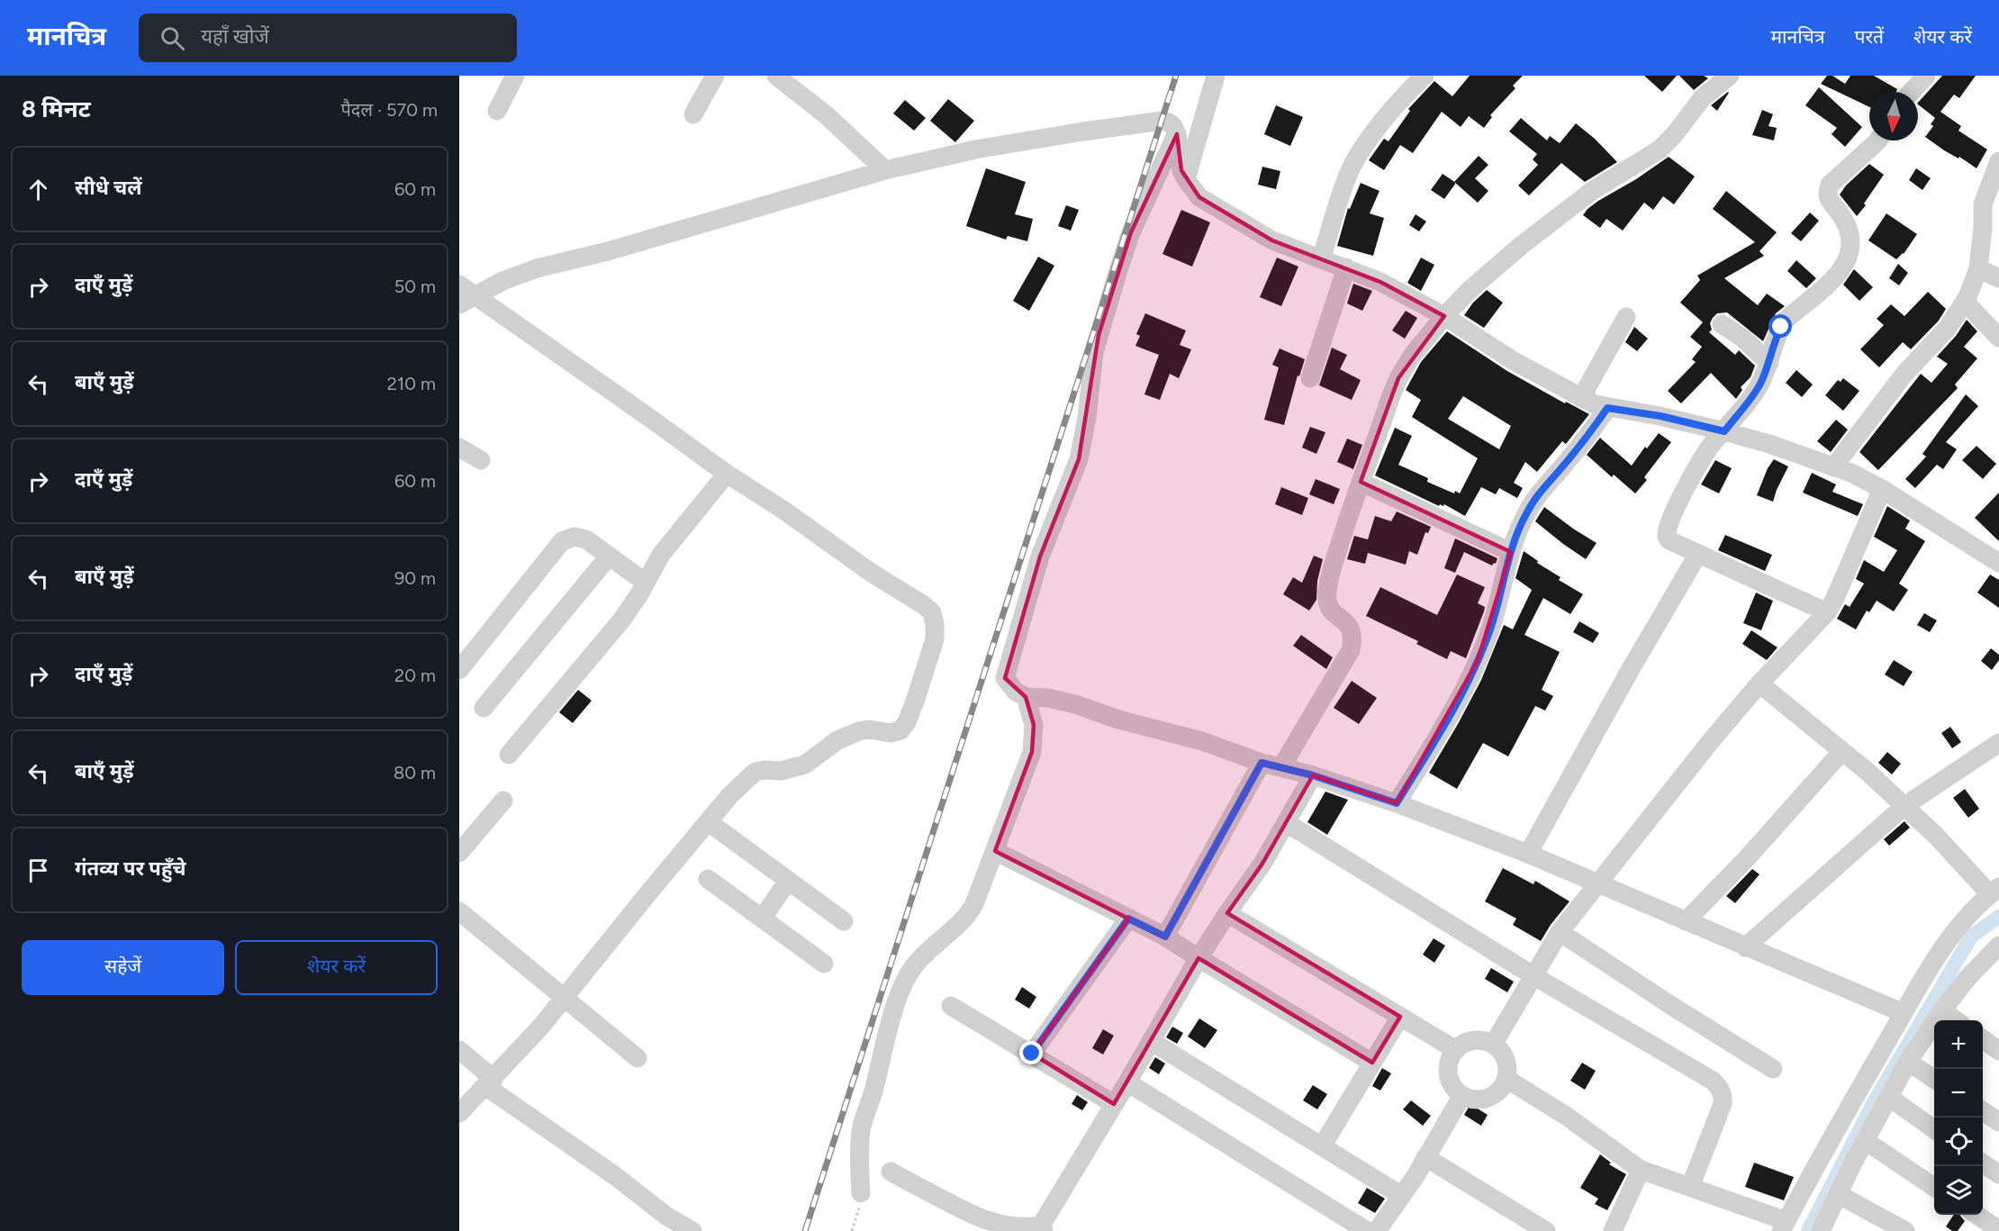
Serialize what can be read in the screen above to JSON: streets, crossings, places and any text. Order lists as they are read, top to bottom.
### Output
{
  "north": "bottom",
  "page": {
    "header": "मानचित्र",
    "search": "यहाँ खोजें",
    "nav": ["मानचित्र", "परतें", "शेयर करें"],
    "heading": ["8 मिनट", "पैदल · 570 m"],
    "list": [
      ["सीधे चलें", "60 m"],
      ["दाएँ मुड़ें", "50 m"],
      ["बाएँ मुड़ें", "210 m"],
      ["दाएँ मुड़ें", "60 m"],
      ["बाएँ मुड़ें", "90 m"],
      ["दाएँ मुड़ें", "20 m"],
      ["बाएँ मुड़ें", "80 m"],
      "गंतव्य पर पहुँचे"
    ],
    "buttons": ["सहेजें", "शेयर करें"],
    "map_buttons": ["+", "−"]
  }
}
